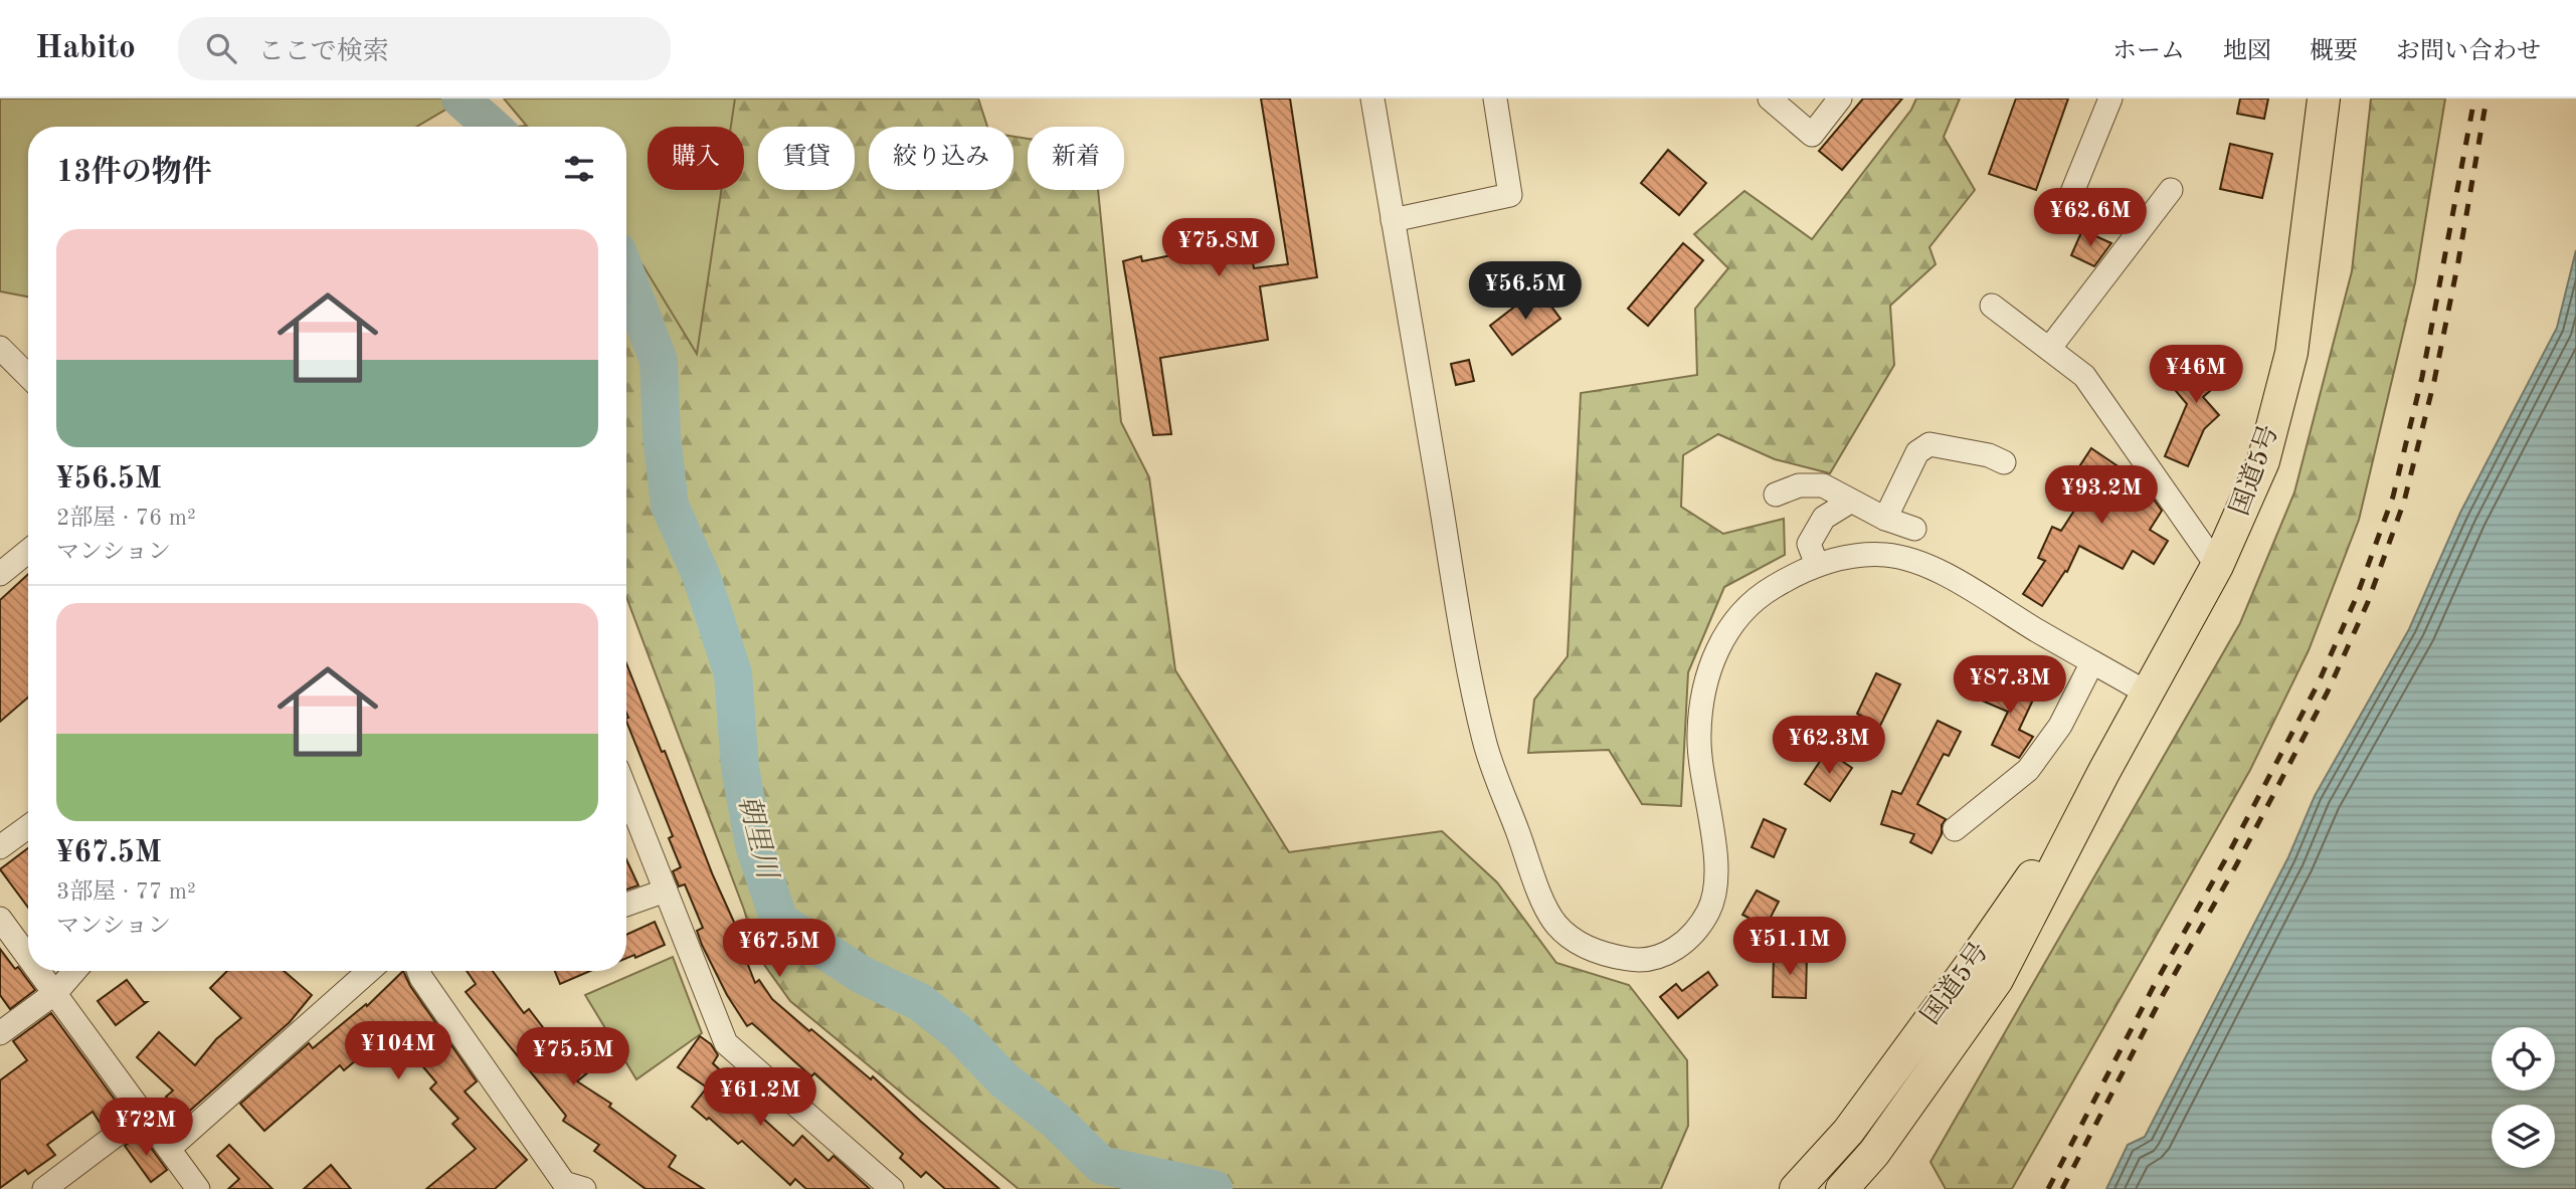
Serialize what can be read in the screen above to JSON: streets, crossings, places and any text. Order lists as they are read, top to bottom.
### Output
{
  "streets": {
    "highway": ["国道5号"]
  },
  "water": ["朝里川"],
  "page": {
    "header": "Habito",
    "search": "ここで検索",
    "nav": [
      "ホーム",
      "地図",
      "概要",
      "お問い合わせ"
    ],
    "chip": [
      "購入",
      "賃貸",
      "絞り込み",
      "新着"
    ],
    "heading": "13件の物件",
    "price": [
      "¥62.6M",
      "¥75.8M",
      "¥56.5M",
      "¥46M",
      "¥93.2M",
      "¥87.3M",
      "¥62.3M",
      "¥51.1M",
      "¥67.5M",
      "¥104M",
      "¥75.5M",
      "¥61.2M",
      "¥72M"
    ],
    "list": [
      {
        "name": "¥56.5M",
        "note": "2部屋 · 76 m² · マンション"
      },
      {
        "name": "¥67.5M",
        "note": "3部屋 · 77 m² · マンション"
      }
    ]
  }
}
